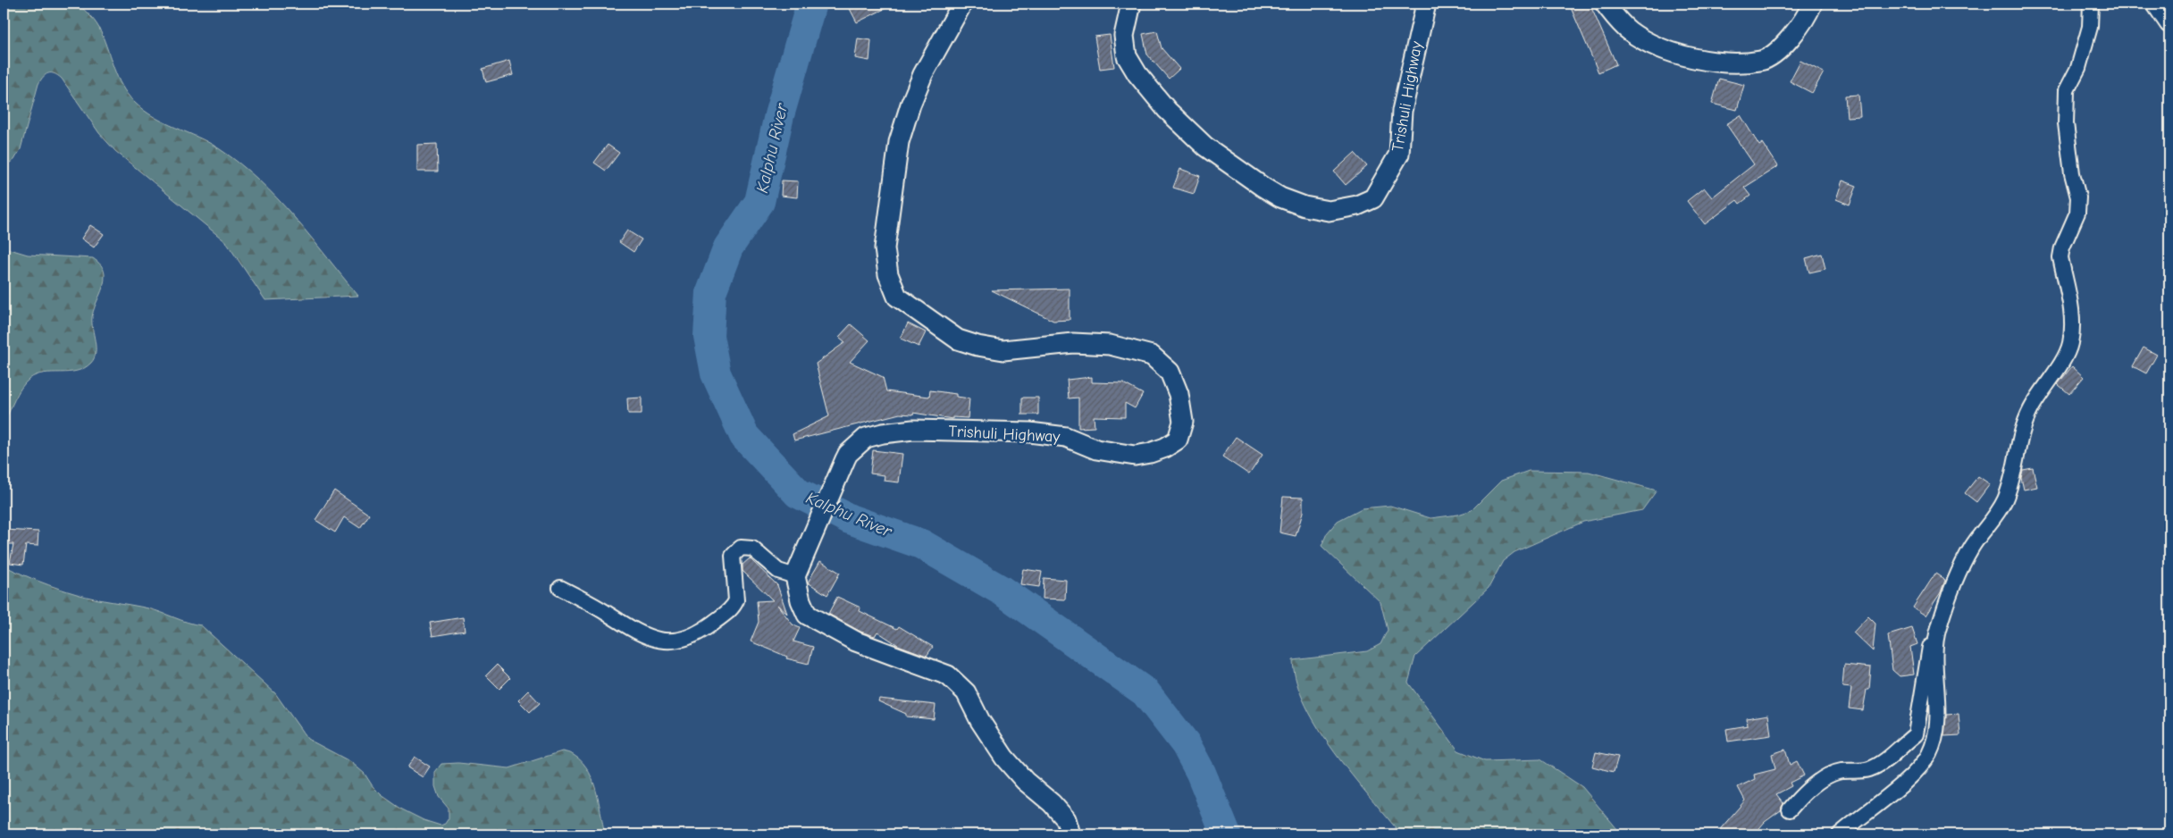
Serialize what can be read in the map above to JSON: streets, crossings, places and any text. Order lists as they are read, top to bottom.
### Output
{
  "streets": {
    "street": ["Trishuli Highway"]
  },
  "water": ["Kalphu River"]
}
